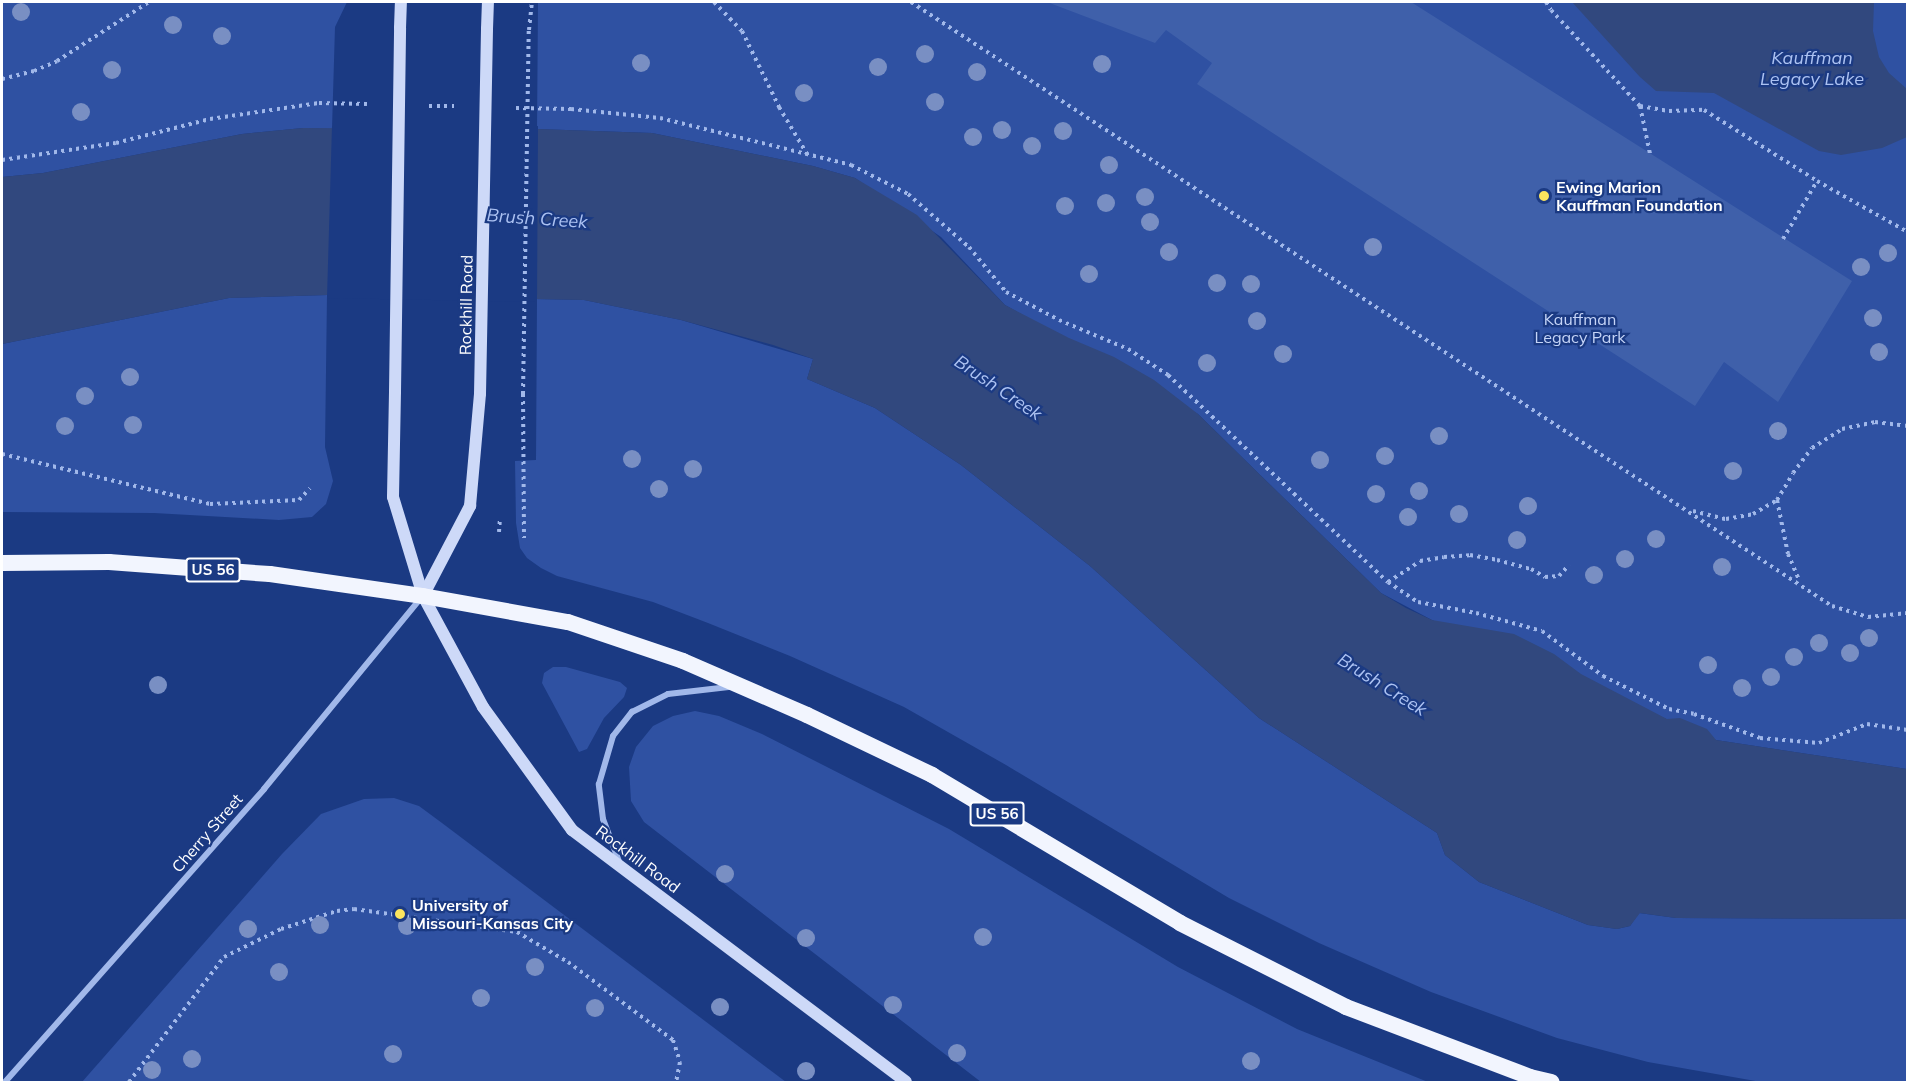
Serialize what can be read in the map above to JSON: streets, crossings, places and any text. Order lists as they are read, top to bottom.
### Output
{
  "streets": {
    "highway": ["US 56"],
    "main road": ["Rockhill Road"],
    "street": ["Cherry Street"]
  },
  "crossings": [
    ["Rockhill Road", "US 56"],
    ["Rockhill Road", "Cherry Street"],
    ["US 56", "Cherry Street"]
  ],
  "water": ["Kauffman Legacy Lake", "Brush Creek"],
  "parks": ["Kauffman Legacy Park"],
  "places": ["Ewing Marion Kauffman Foundation", "University of Missouri-Kansas City"]
}
